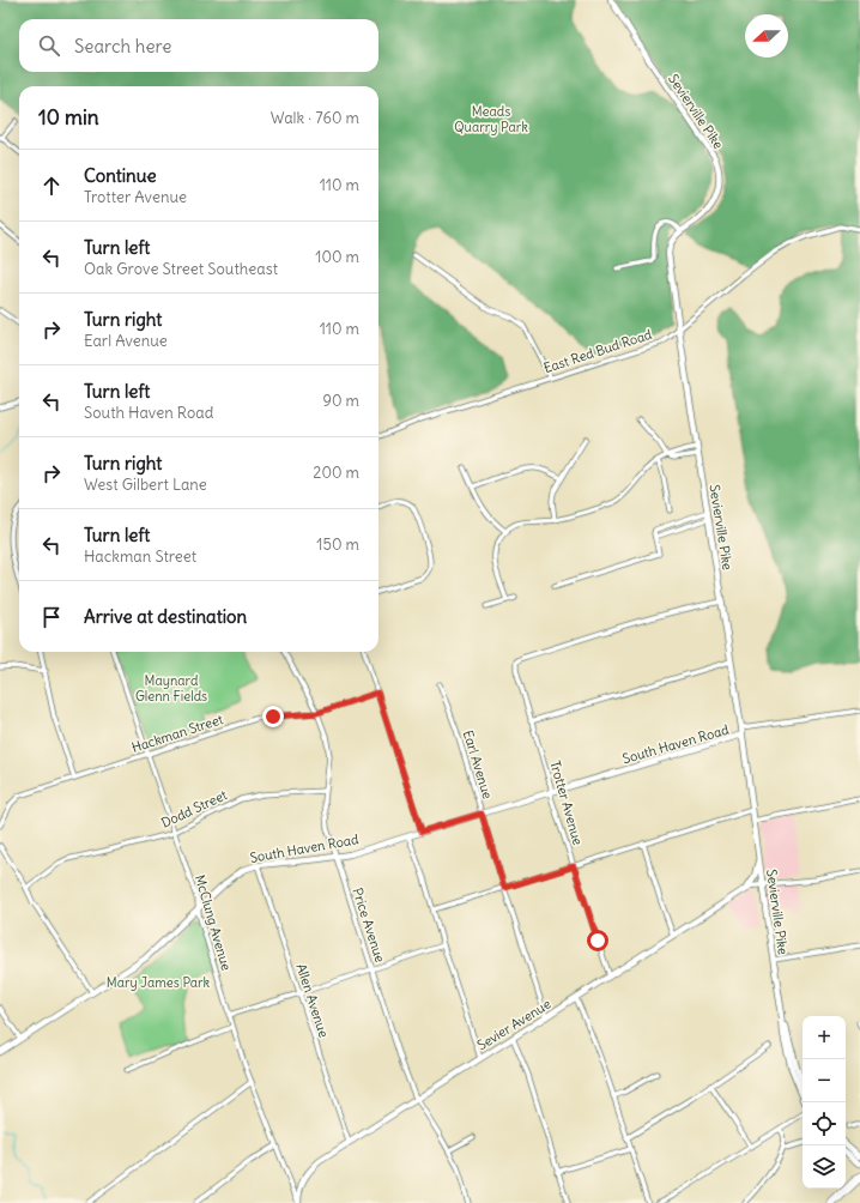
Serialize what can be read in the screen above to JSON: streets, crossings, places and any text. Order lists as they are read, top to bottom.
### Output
{
  "streets": {
    "street": [
      "Sevierville Pike",
      "East Red Bud Road",
      "Hackman Street",
      "South Haven Road",
      "Earl Avenue",
      "Trotter Avenue",
      "Dodd Street",
      "McClung Avenue",
      "Price Avenue",
      "Allen Avenue",
      "Sevier Avenue"
    ]
  },
  "crossings": [
    ["Sevierville Pike", "East Red Bud Road"],
    ["Sevierville Pike", "South Haven Road"],
    ["Sevierville Pike", "Trotter Avenue"],
    ["Sevierville Pike", "Sevier Avenue"],
    ["Hackman Street", "McClung Avenue"],
    ["Hackman Street", "Price Avenue"],
    ["South Haven Road", "Earl Avenue"],
    ["South Haven Road", "Trotter Avenue"],
    ["South Haven Road", "McClung Avenue"],
    ["South Haven Road", "Price Avenue"],
    ["South Haven Road", "Allen Avenue"],
    ["Earl Avenue", "Sevier Avenue"],
    ["Trotter Avenue", "Sevier Avenue"],
    ["Dodd Street", "McClung Avenue"],
    ["Dodd Street", "Price Avenue"],
    ["McClung Avenue", "Sevier Avenue"],
    ["Price Avenue", "Sevier Avenue"],
    ["Allen Avenue", "Sevier Avenue"]
  ],
  "parks": ["Meads Quarry Park", "Maynard Glenn Fields", "Mary James Park"],
  "north": "left",
  "page": {
    "search": "Search here",
    "heading": ["10 min", "Walk · 760 m"],
    "list": [
      ["Continue", "Trotter Avenue", "110 m"],
      ["Turn left", "Oak Grove Street Southeast", "100 m"],
      ["Turn right", "Earl Avenue", "110 m"],
      ["Turn left", "South Haven Road", "90 m"],
      ["Turn right", "West Gilbert Lane", "200 m"],
      ["Turn left", "Hackman Street", "150 m"],
      "Arrive at destination"
    ],
    "map_buttons": ["+", "−"]
  }
}
